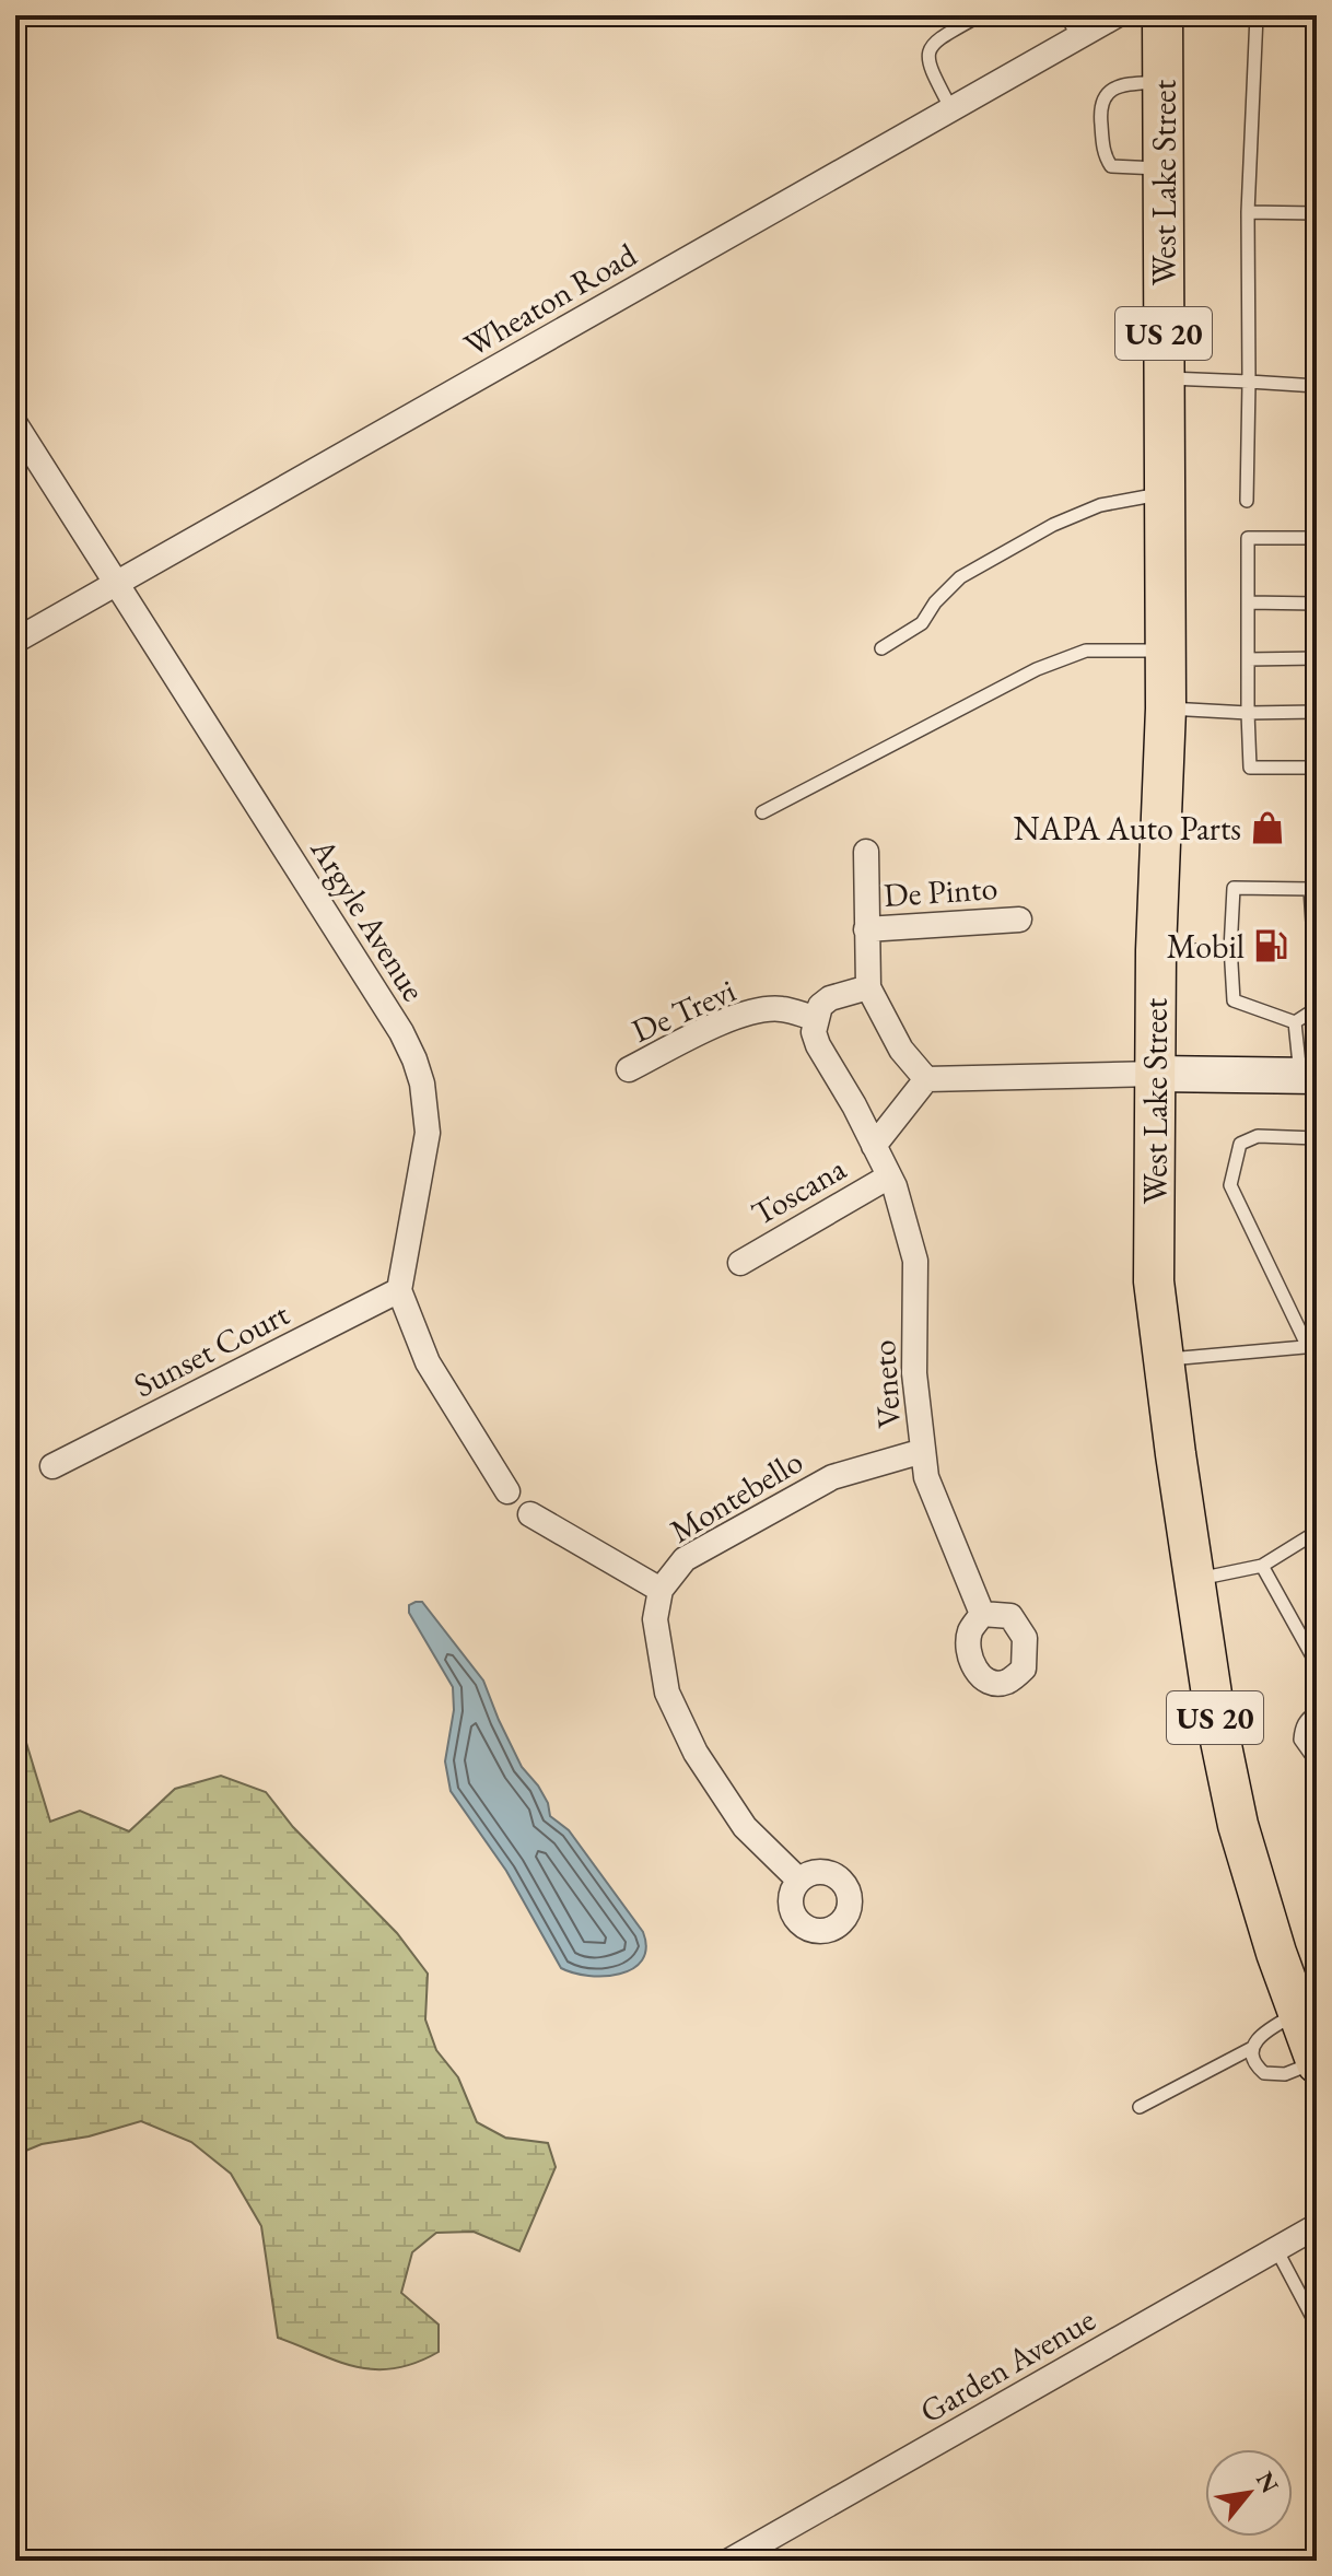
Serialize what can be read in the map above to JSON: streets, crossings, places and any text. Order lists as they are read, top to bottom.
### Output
{
  "streets": {
    "main road": ["West Lake Street", "US 20"],
    "street": [
      "Wheaton Road",
      "De Pinto",
      "Argyle Avenue",
      "De Trevi",
      "Toscana",
      "Sunset Court",
      "Veneto",
      "Montebello",
      "Garden Avenue"
    ]
  },
  "crossings": [
    ["Wheaton Road", "Argyle Avenue"],
    ["Argyle Avenue", "Sunset Court"],
    ["De Trevi", "Veneto"],
    ["Toscana", "Veneto"],
    ["Veneto", "Montebello"]
  ],
  "places": {
    "shop": ["NAPA Auto Parts"],
    "fuel station": ["Mobil"]
  },
  "north": "top right"
}
